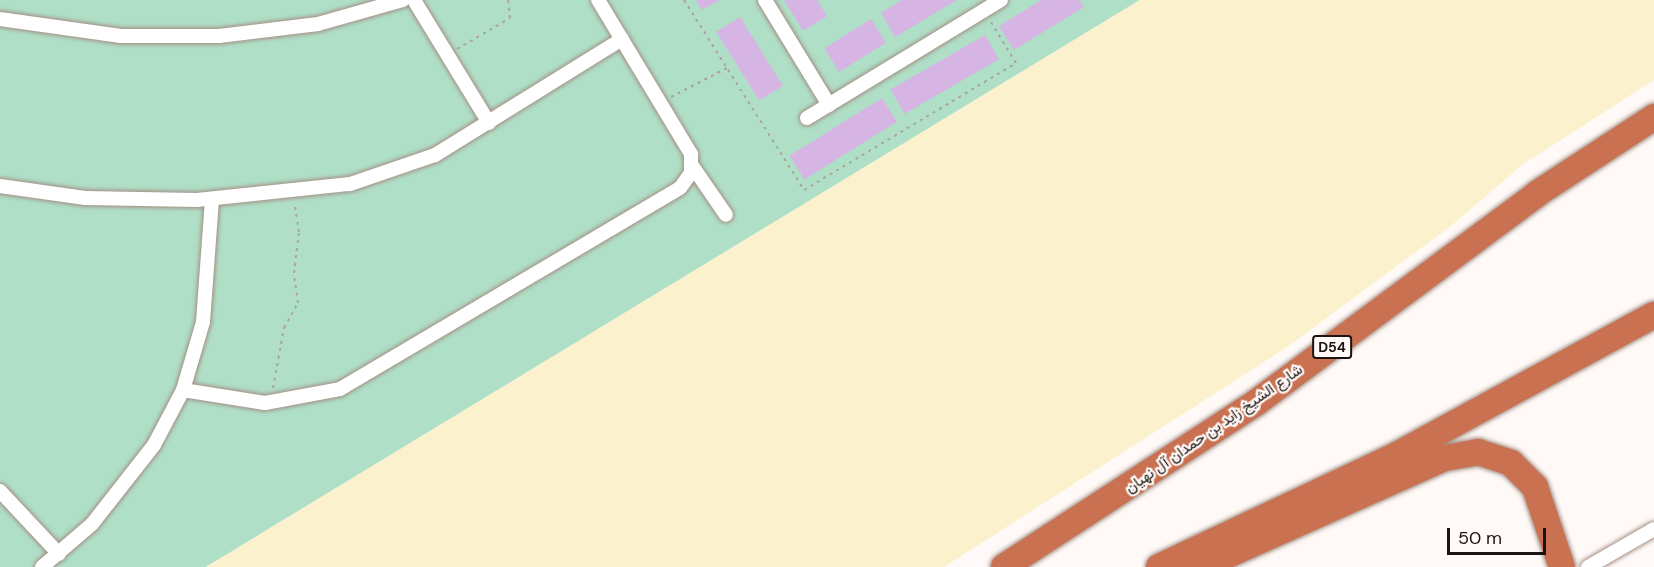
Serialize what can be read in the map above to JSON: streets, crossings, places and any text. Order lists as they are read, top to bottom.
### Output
{
  "streets": {
    "highway": ["D54", "شارع الشيخ زايد بن حمدان آل نهيان"]
  },
  "scale_bar": "50 m"
}
